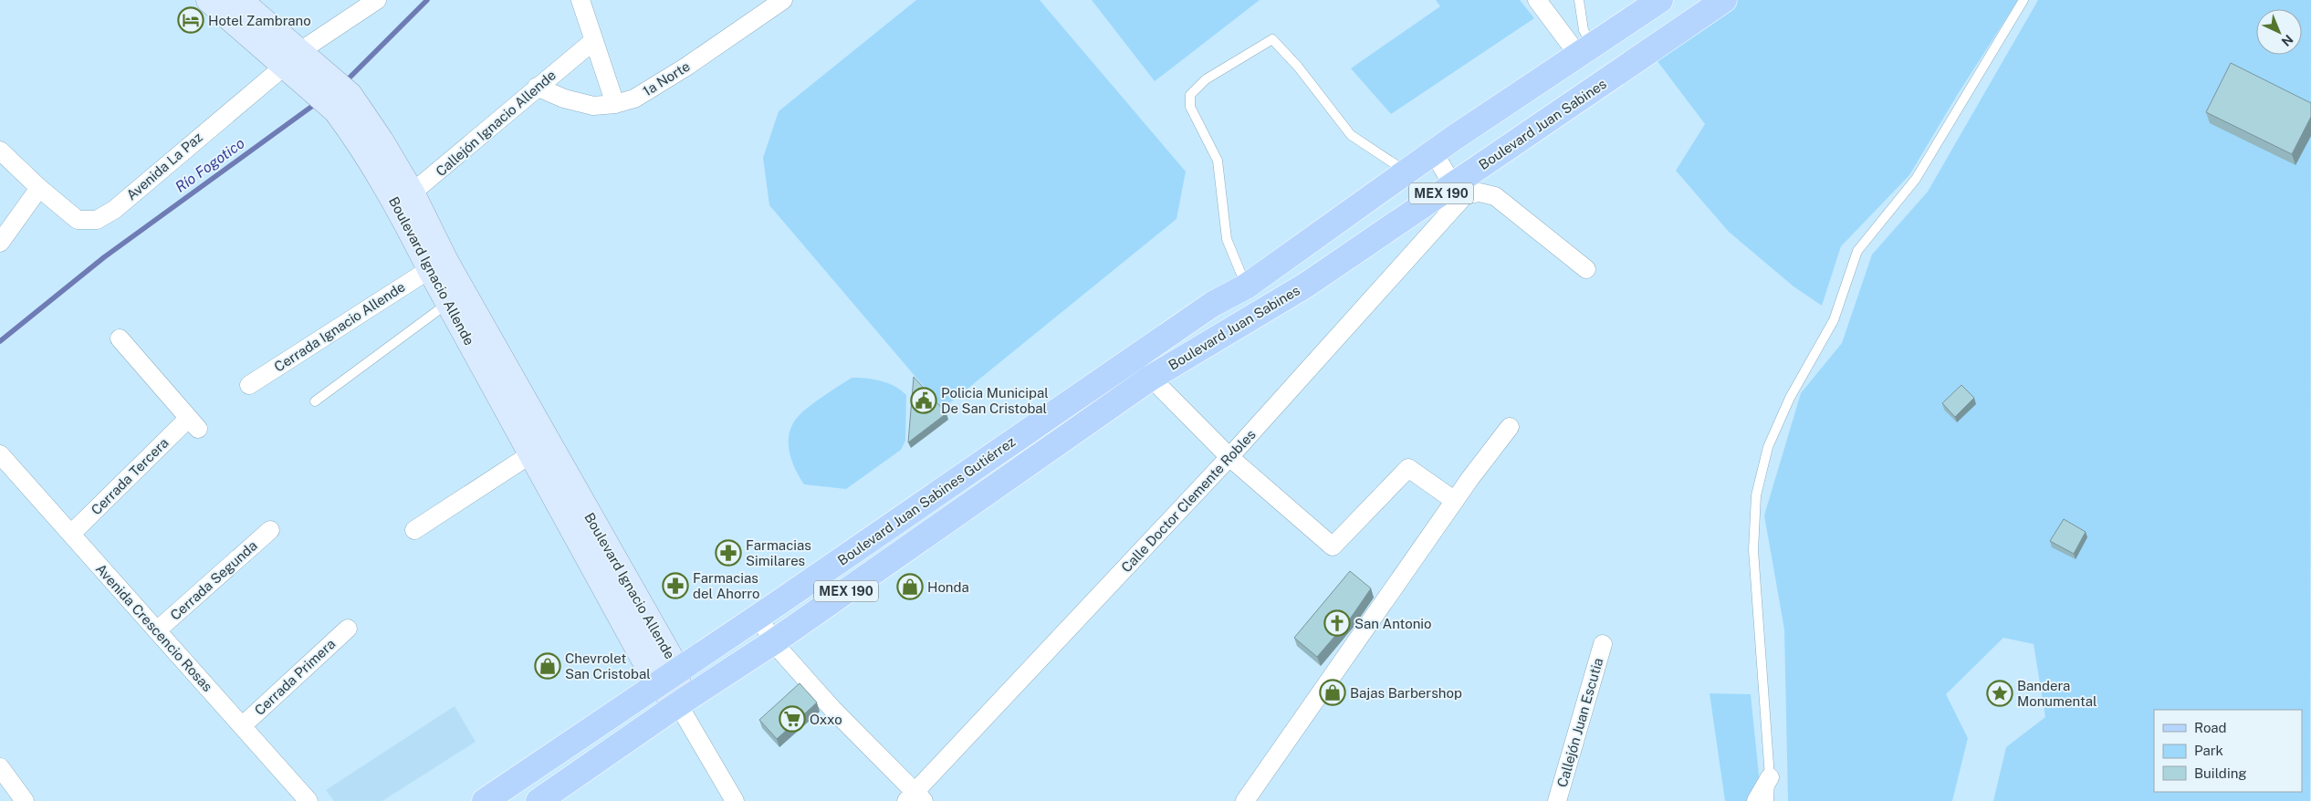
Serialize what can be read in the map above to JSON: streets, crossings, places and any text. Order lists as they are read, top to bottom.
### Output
{
  "streets": {
    "main road": [
      "Boulevard Juan Sabines",
      "MEX 190",
      "Boulevard Ignacio Allende",
      "Boulevard Juan Sabines Gutiérrez"
    ],
    "street": [
      "1a Norte",
      "Callejón Ignacio Allende",
      "Avenida La Paz",
      "Cerrada Ignacio Allende",
      "Cerrada Tercera",
      "Calle Doctor Clemente Robles",
      "Cerrada Segunda",
      "Avenida Crescencio Rosas",
      "Cerrada Primera",
      "Callejón Juan Escutia"
    ]
  },
  "crossings": [
    ["1a Norte", "Callejón Ignacio Allende"],
    ["Callejón Ignacio Allende", "Boulevard Ignacio Allende"],
    ["Boulevard Juan Sabines", "Boulevard Juan Sabines Gutiérrez"],
    ["Boulevard Juan Sabines", "Calle Doctor Clemente Robles"],
    ["Avenida La Paz", "Boulevard Ignacio Allende"],
    ["Boulevard Ignacio Allende", "Cerrada Ignacio Allende"],
    ["Boulevard Ignacio Allende", "Boulevard Juan Sabines Gutiérrez"],
    ["Cerrada Tercera", "Avenida Crescencio Rosas"],
    ["Cerrada Segunda", "Avenida Crescencio Rosas"],
    ["Avenida Crescencio Rosas", "Cerrada Primera"]
  ],
  "water": ["Río Fogotico"],
  "places": {
    "hotel": ["Hotel Zambrano"],
    "public building": ["Policia Municipal De San Cristobal"],
    "pharmacy": ["Farmacias Similares", "Farmacias del Ahorro"],
    "shop": ["Honda", "Chevrolet San Cristobal", "Bajas Barbershop"],
    "church": ["San Antonio"],
    "place": ["Bandera Monumental"],
    "supermarket": ["Oxxo"]
  },
  "legend": ["Road", "Park", "Building"],
  "north": "bottom right"
}
